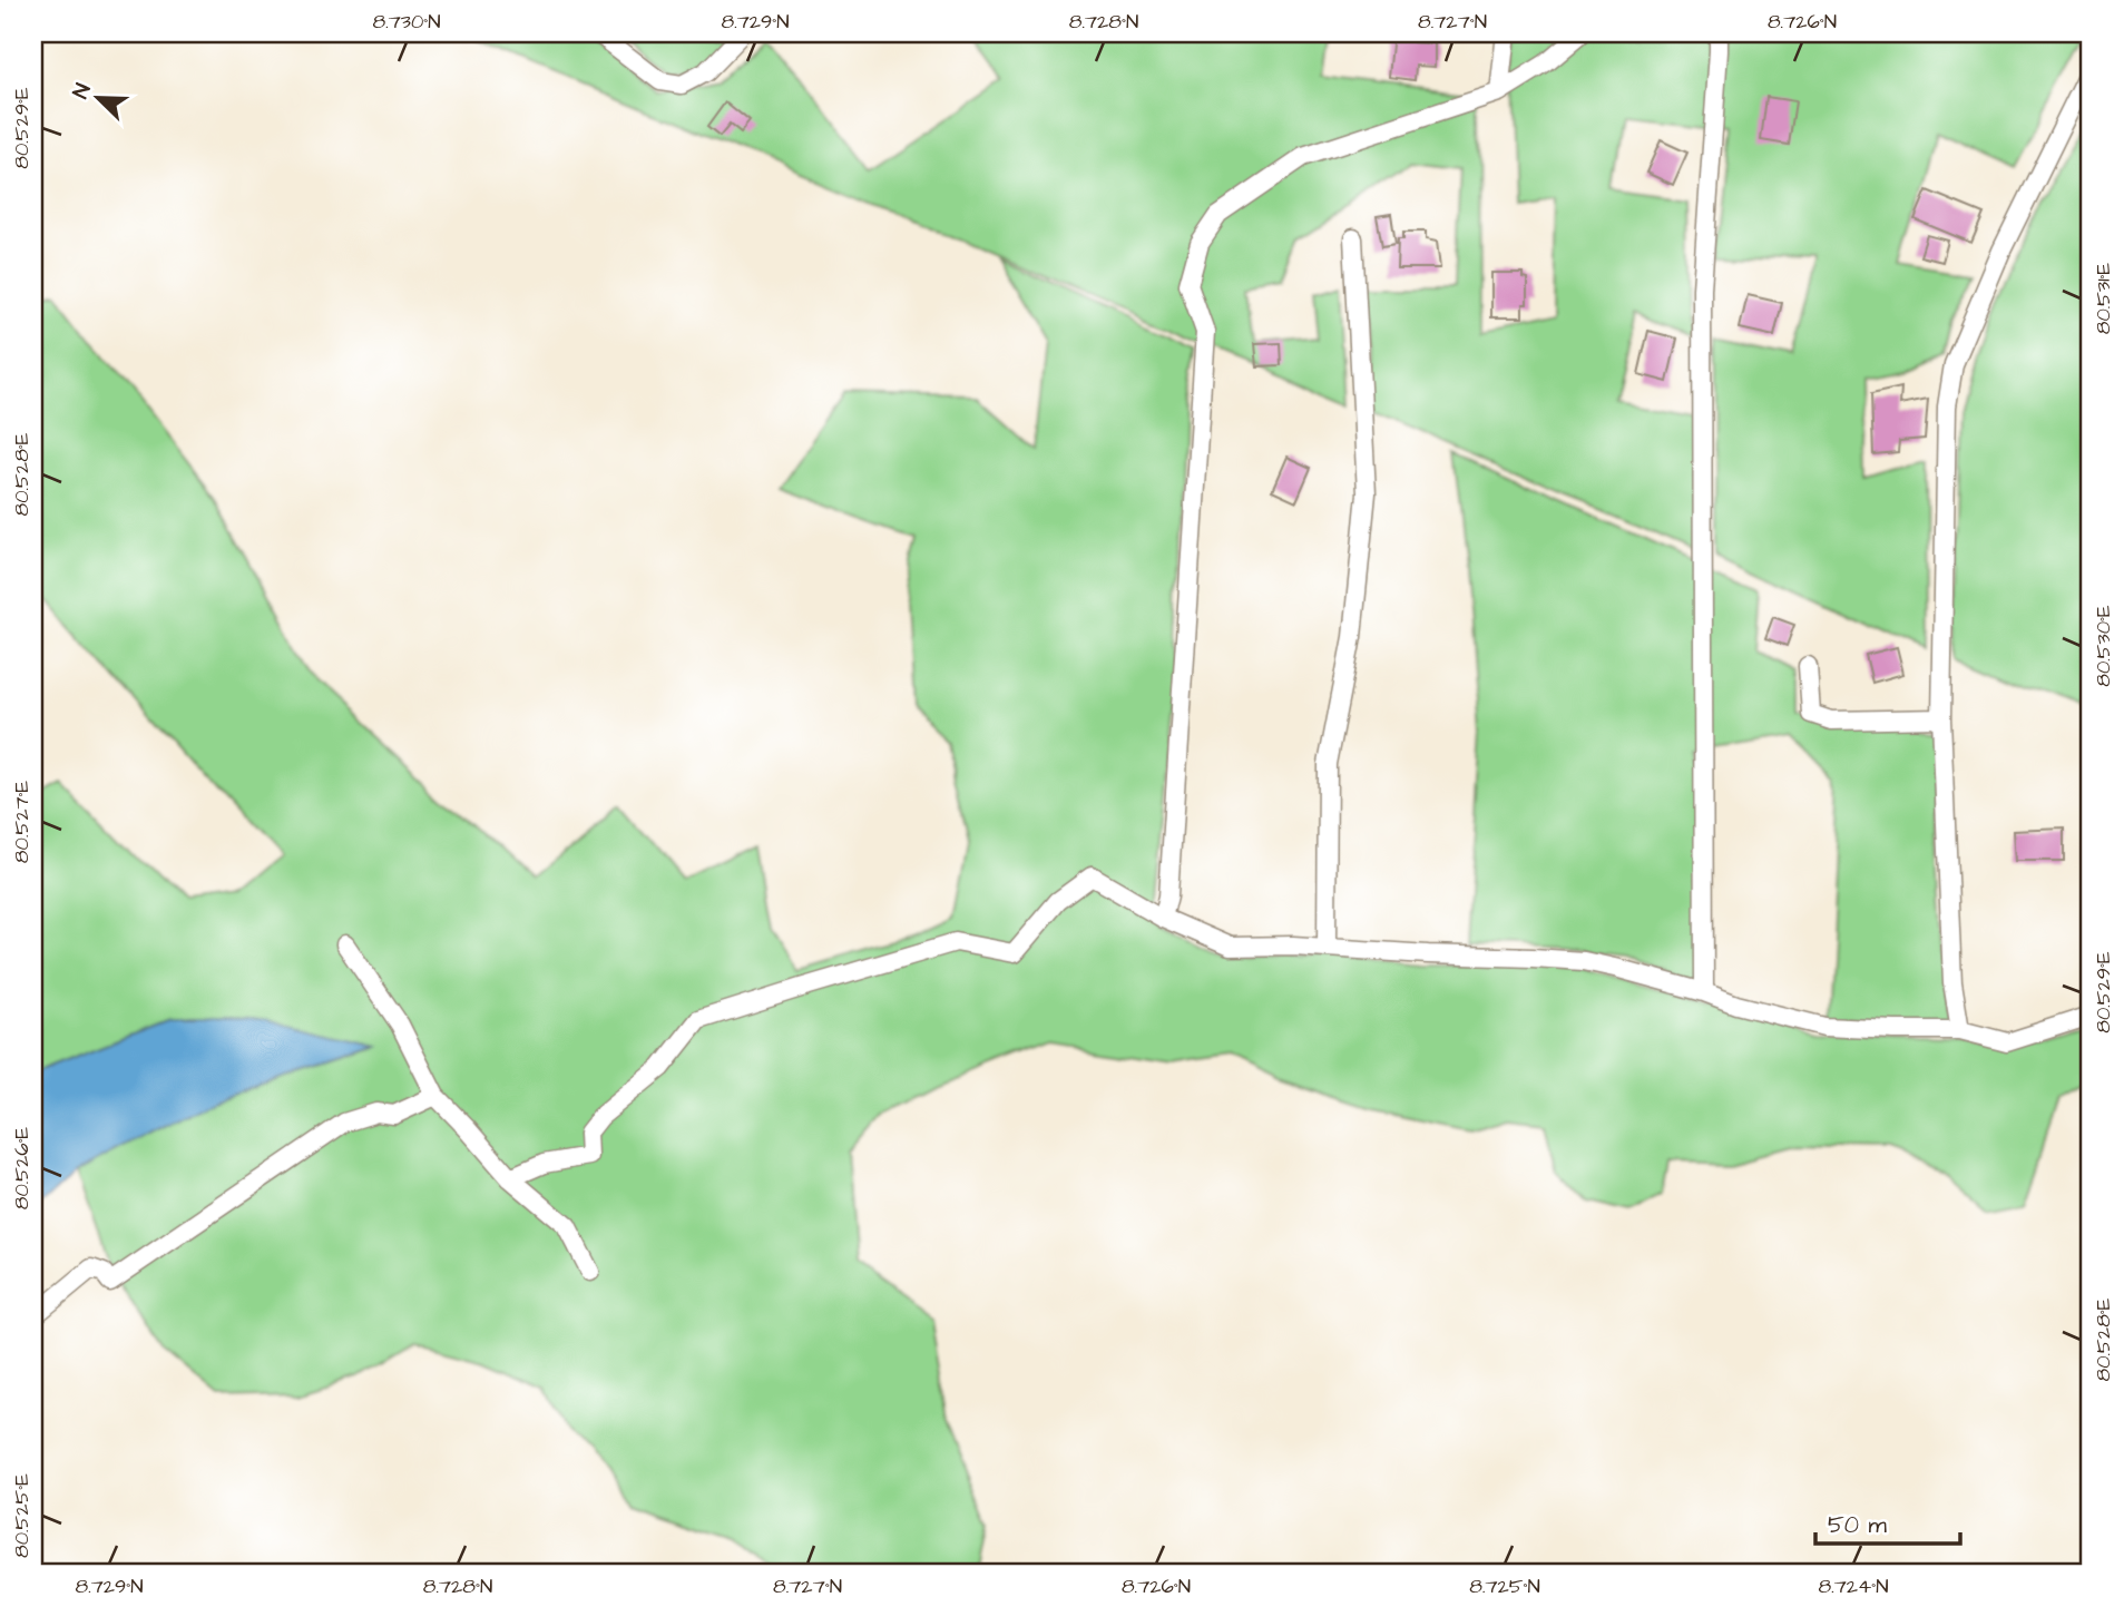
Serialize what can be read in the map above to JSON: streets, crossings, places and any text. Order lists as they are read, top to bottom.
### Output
{
  "scale_bar": "50 m",
  "north": "top left",
  "coordinates": [
    "8.730°N",
    "8.729°N",
    "8.728°N",
    "8.727°N",
    "8.726°N",
    "80.529°E",
    "80.531°E",
    "80.528°E",
    "80.530°E",
    "80.527°E",
    "80.526°E",
    "80.525°E",
    "8.725°N",
    "8.724°N"
  ]
}
